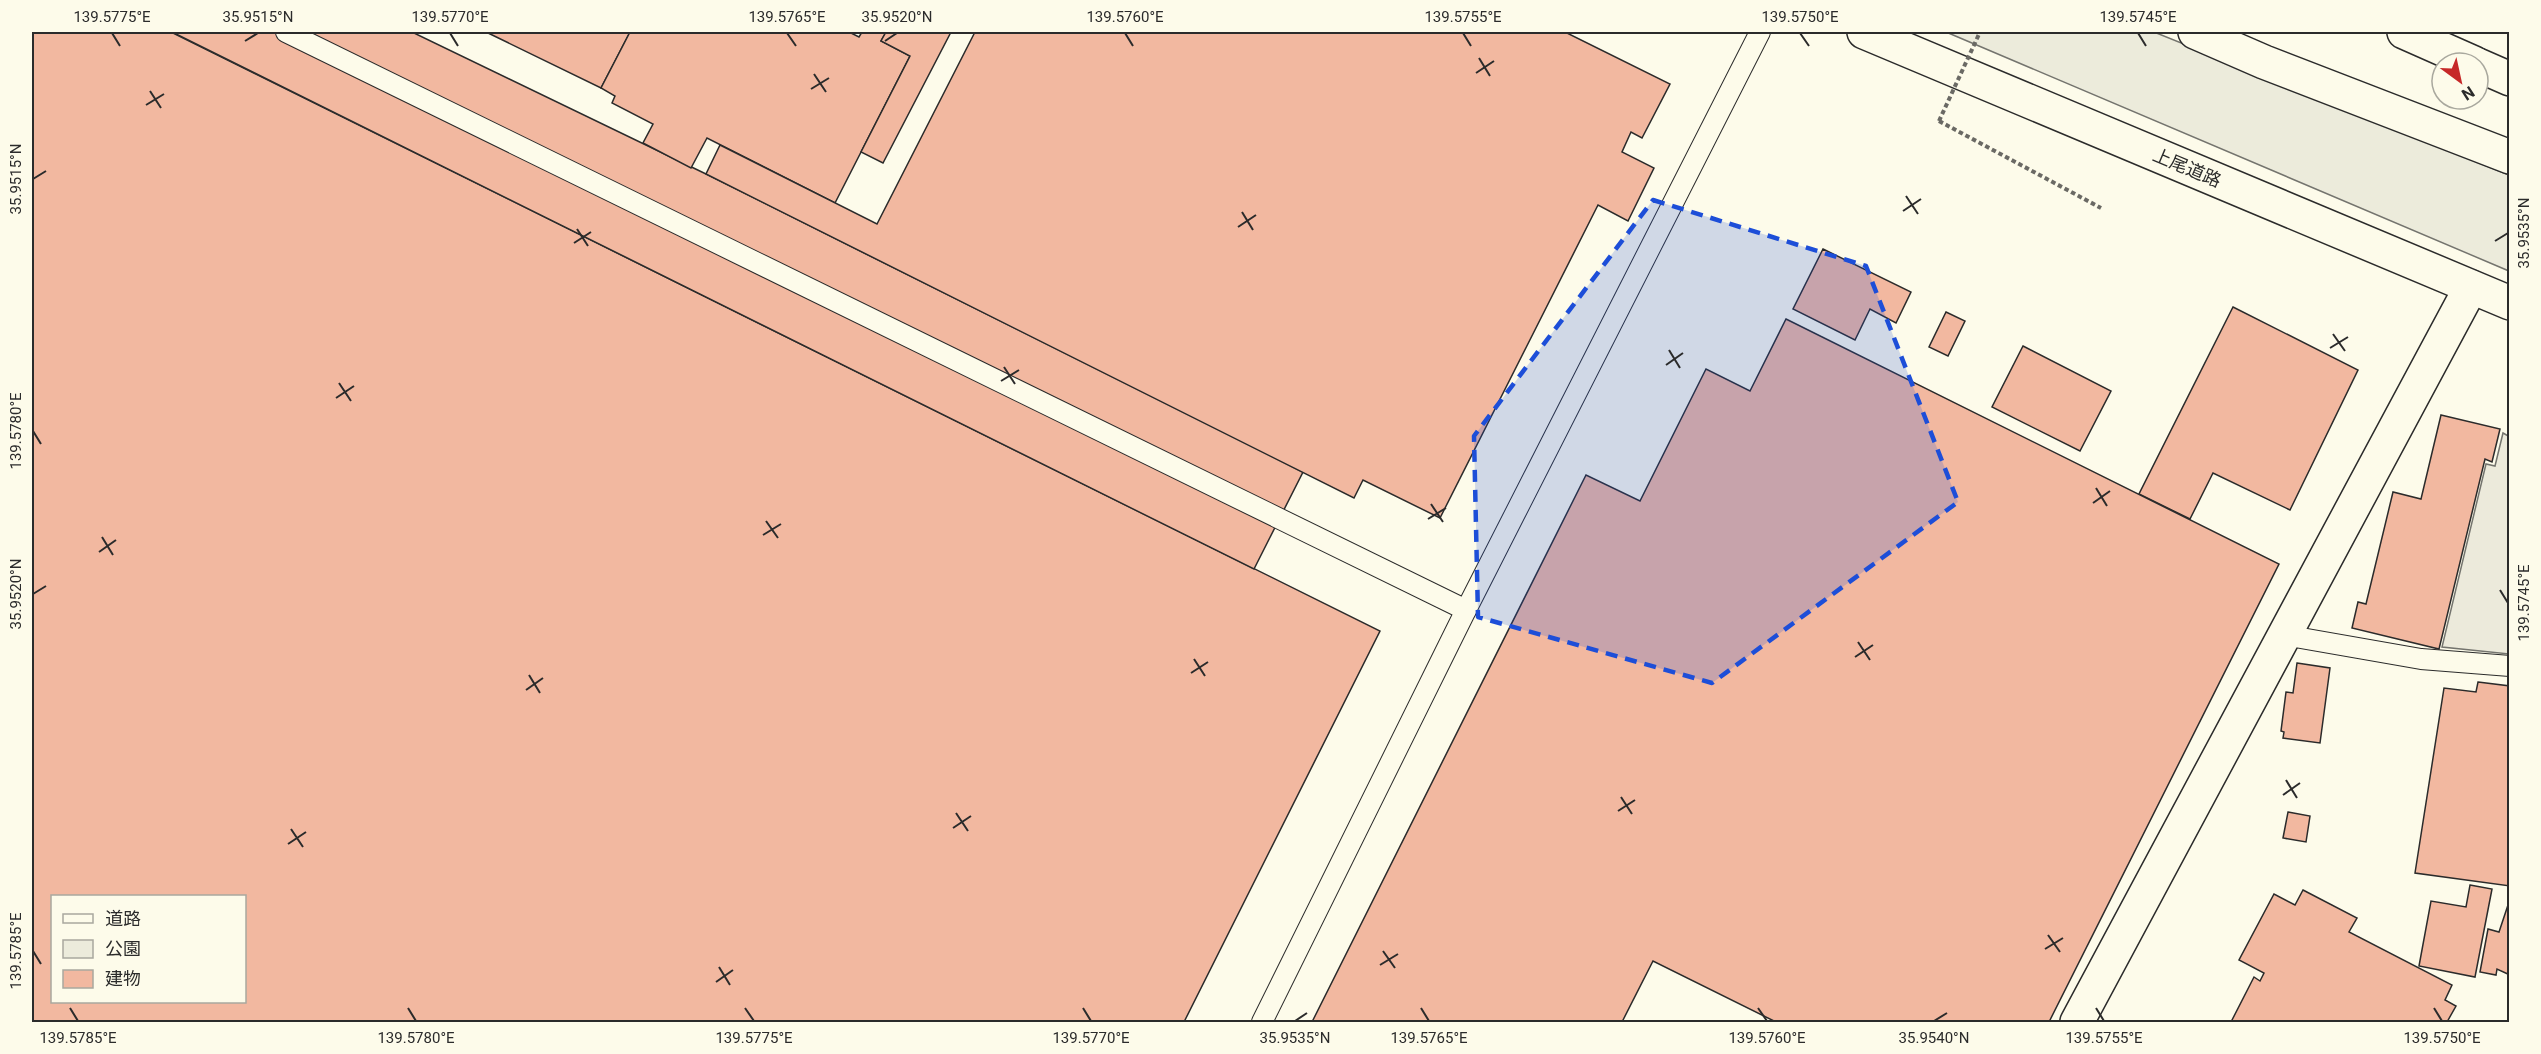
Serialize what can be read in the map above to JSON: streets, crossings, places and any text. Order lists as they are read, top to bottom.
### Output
{
  "streets": {
    "main road": ["上尾道路"]
  },
  "legend": ["道路", "公園", "建物"],
  "north": "bottom right",
  "coordinates": [
    "139.5775°E",
    "35.9515°N",
    "139.5770°E",
    "139.5765°E",
    "35.9520°N",
    "139.5760°E",
    "139.5755°E",
    "139.5750°E",
    "139.5745°E",
    "35.9535°N",
    "139.5780°E",
    "139.5785°E",
    "35.9540°N"
  ]
}
